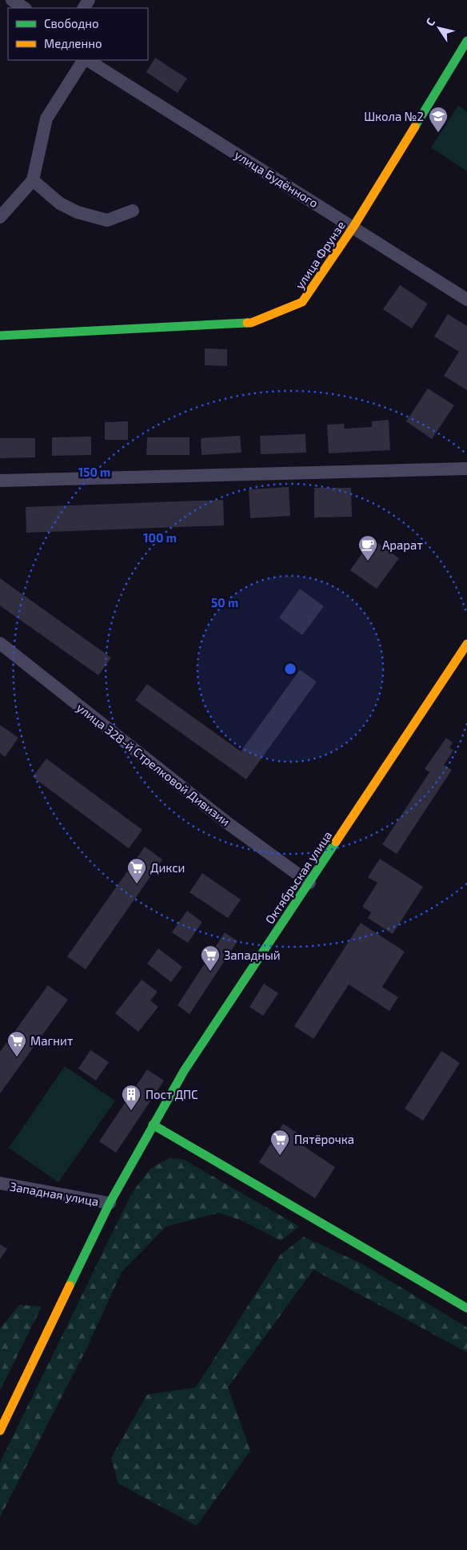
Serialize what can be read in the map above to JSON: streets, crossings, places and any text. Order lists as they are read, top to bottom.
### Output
{
  "streets": {
    "main road": ["улица Фрунзе", "Октябрьская улица"],
    "street": ["улица Будённого", "улица 328-й Стрелковой Дивизии", "Западная улица"]
  },
  "crossings": [
    ["улица Будённого", "улица Фрунзе"],
    ["улица 328-й Стрелковой Дивизии", "Октябрьская улица"],
    ["Октябрьская улица", "Западная улица"]
  ],
  "places": {
    "school or university": ["Школа №2"],
    "cafe": ["Арарат"],
    "supermarket": [
      "Дикси",
      "Западный",
      "Магнит",
      "Пятёрочка"
    ],
    "building": ["Пост ДПС"]
  },
  "legend": ["Свободно", "Медленно"],
  "north": "top left",
  "rings": ["150 m", "100 m", "50 m"]
}
